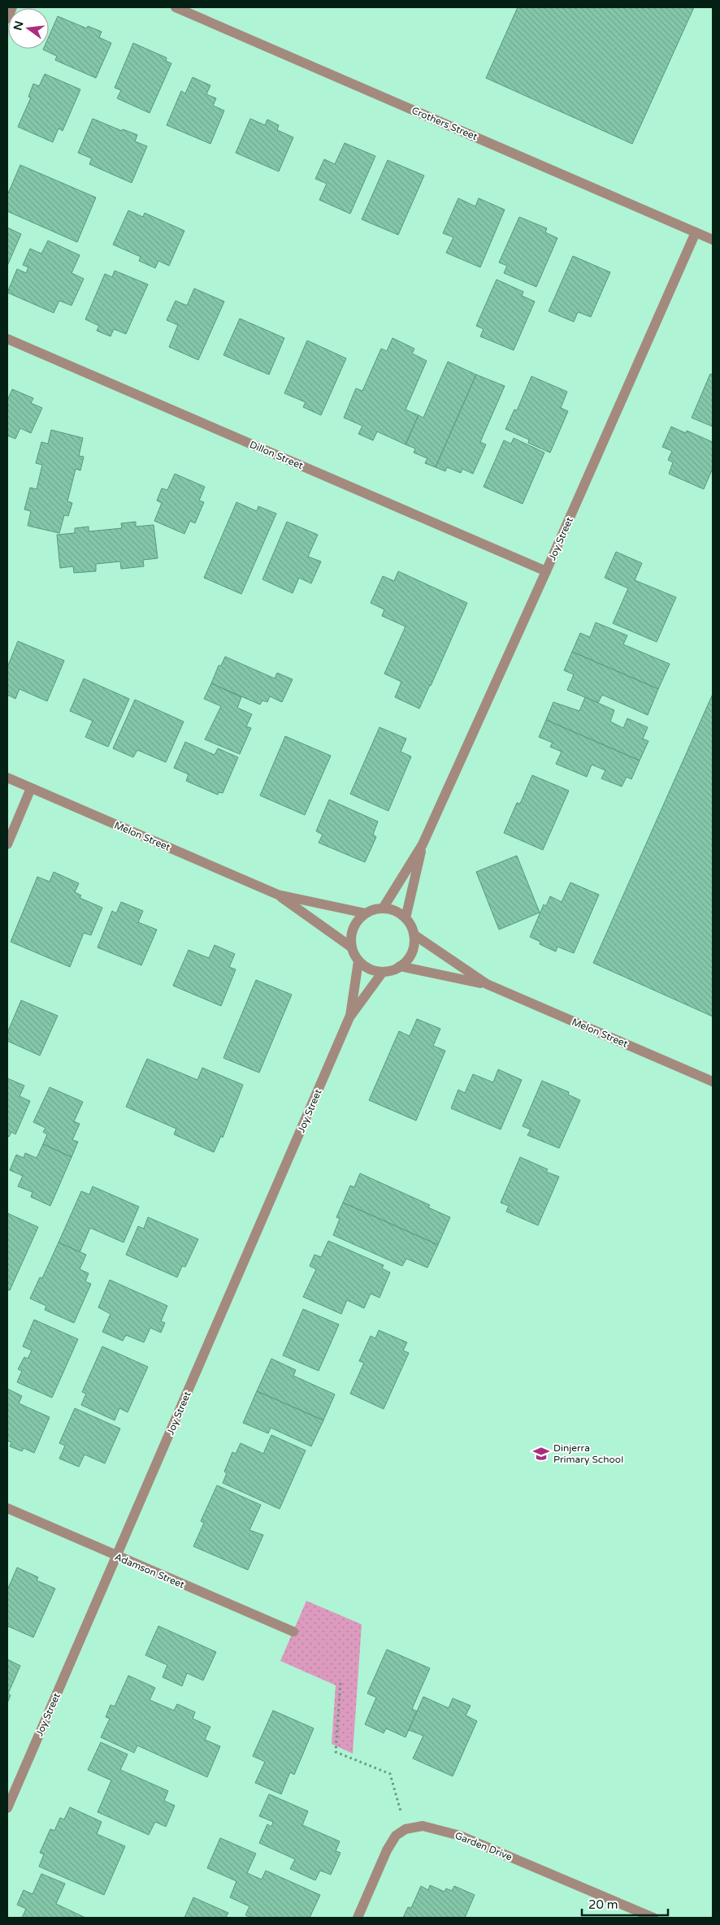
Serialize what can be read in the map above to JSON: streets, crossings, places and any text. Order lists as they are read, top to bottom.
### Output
{
  "streets": {
    "street": [
      "Crothers Street",
      "Dillon Street",
      "Joy Street",
      "Melon Street",
      "Adamson Street",
      "Garden Drive"
    ]
  },
  "crossings": [
    ["Crothers Street", "Joy Street"],
    ["Dillon Street", "Joy Street"],
    ["Joy Street", "Melon Street"],
    ["Joy Street", "Adamson Street"]
  ],
  "places": {
    "school or university": ["Dinjerra Primary School"]
  },
  "scale_bar": "20 m",
  "north": "left"
}
